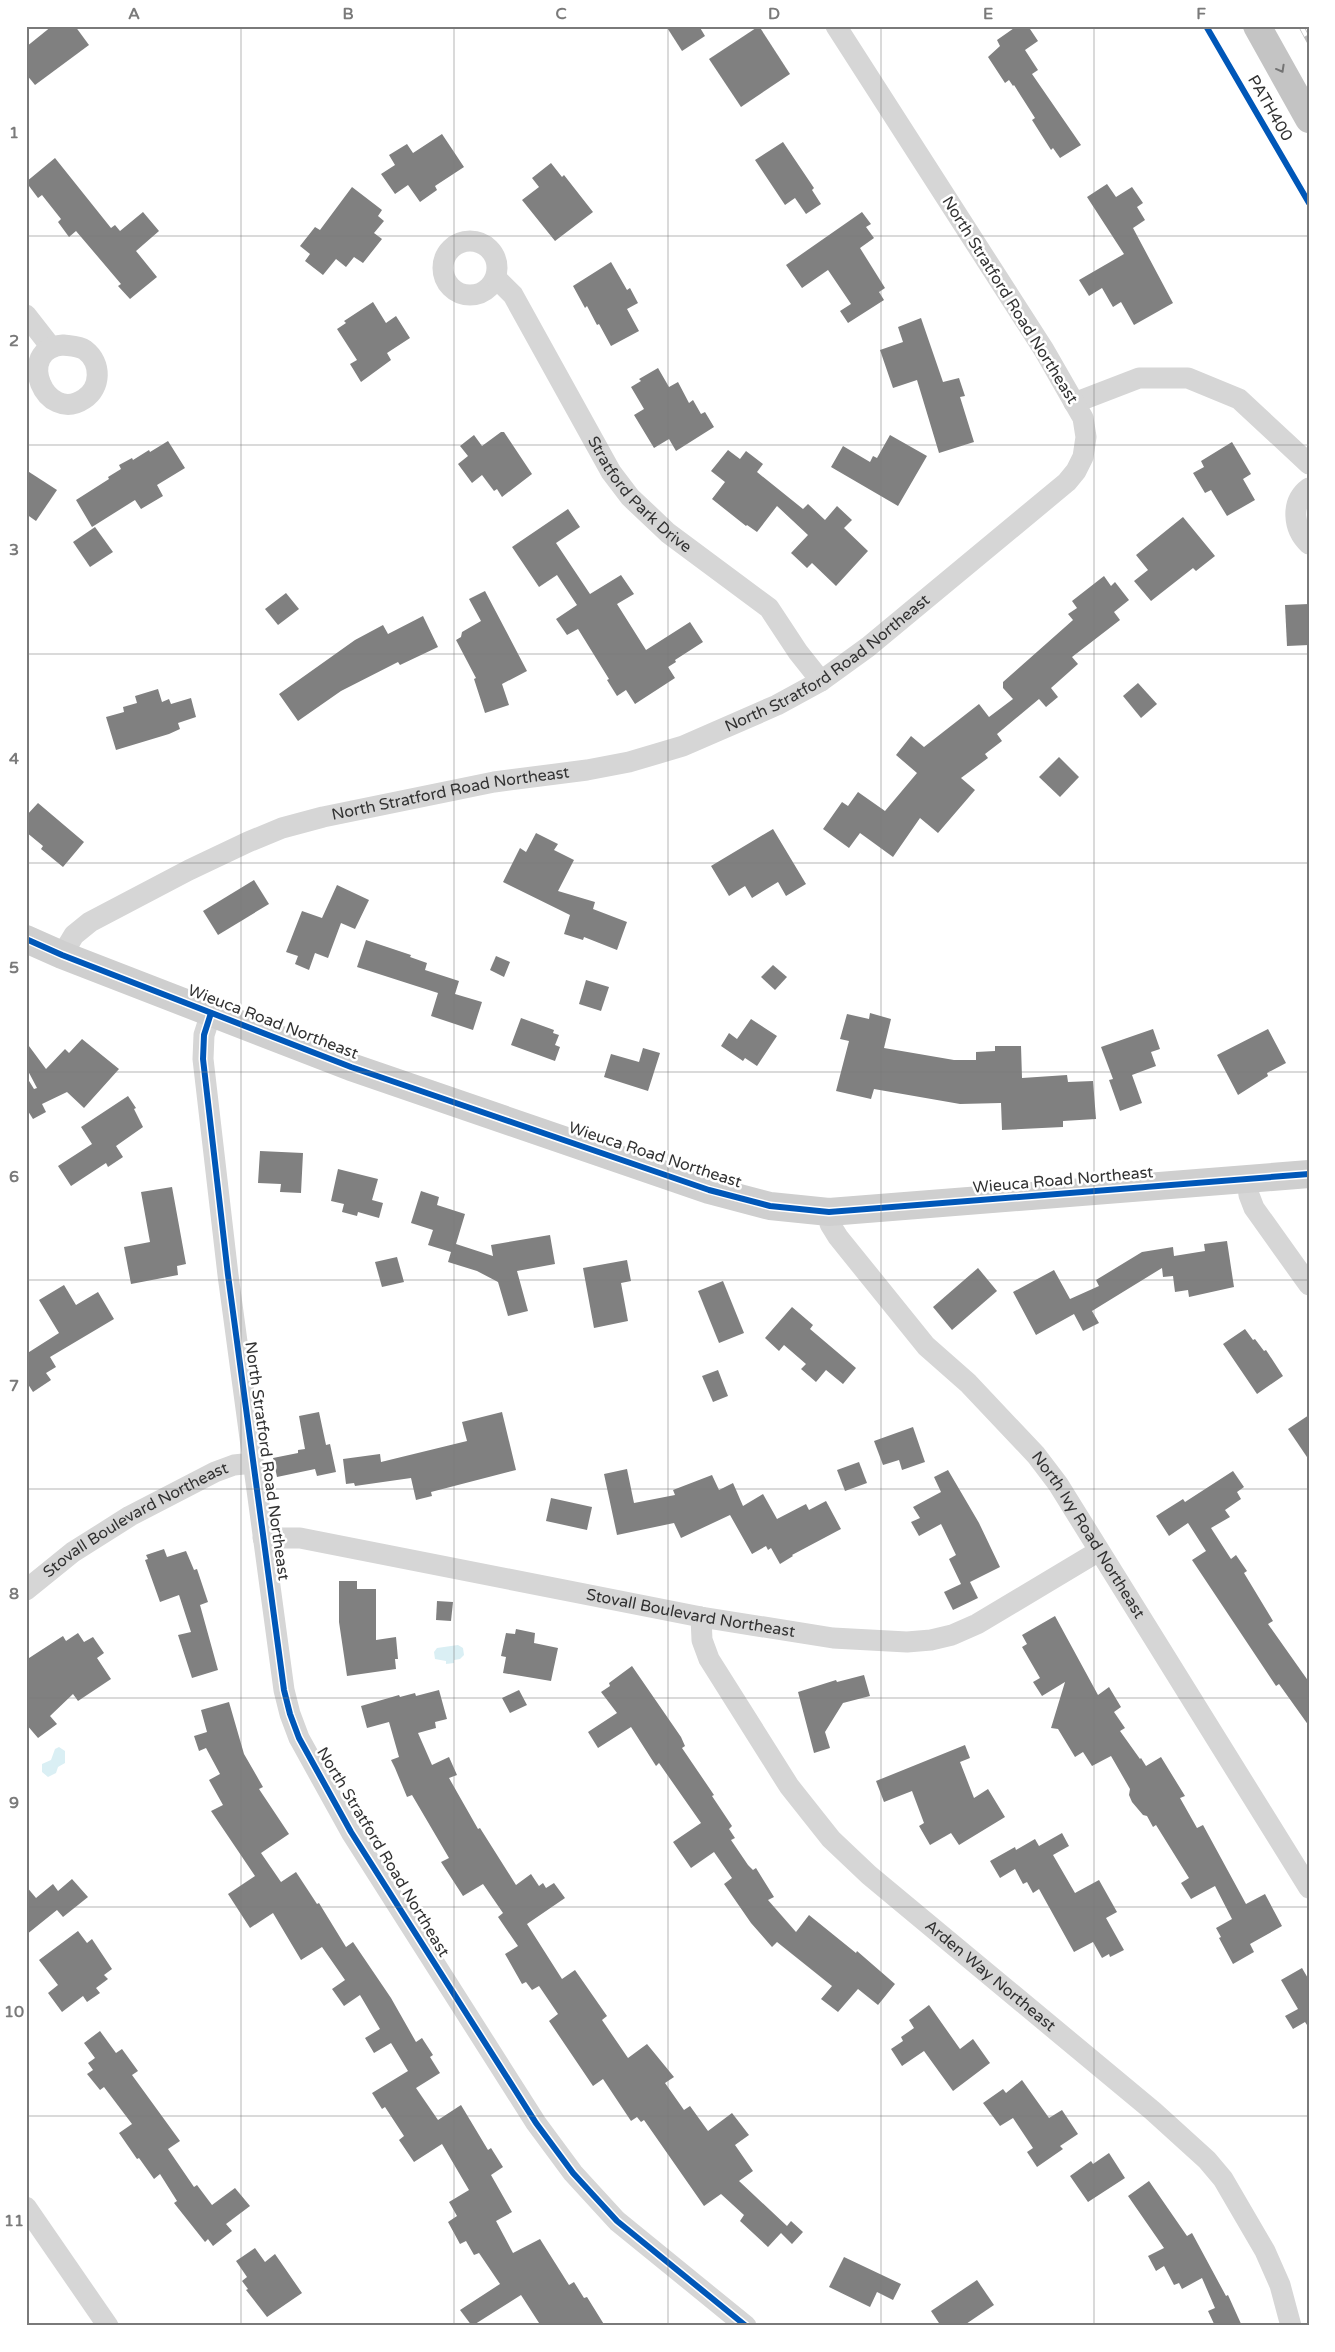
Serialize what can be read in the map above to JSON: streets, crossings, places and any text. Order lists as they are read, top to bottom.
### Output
{
  "streets": {
    "street": [
      "North Stratford Road Northeast",
      "Stratford Park Drive",
      "Wieuca Road Northeast",
      "Stovall Boulevard Northeast",
      "North Ivy Road Northeast",
      "Arden Way Northeast"
    ],
    "cycle path": ["PATH400"]
  },
  "crossings": [
    ["North Stratford Road Northeast", "Stratford Park Drive"],
    ["North Stratford Road Northeast", "Wieuca Road Northeast"],
    ["North Stratford Road Northeast", "Stovall Boulevard Northeast"],
    ["Wieuca Road Northeast", "North Ivy Road Northeast"],
    ["Stovall Boulevard Northeast", "North Ivy Road Northeast"],
    ["Stovall Boulevard Northeast", "Arden Way Northeast"]
  ],
  "grid": {
    "columns": [
      "A",
      "B",
      "C",
      "D",
      "E",
      "F"
    ],
    "rows": [
      "1",
      "2",
      "3",
      "4",
      "5",
      "6",
      "7",
      "8",
      "9",
      "10",
      "11"
    ]
  }
}
